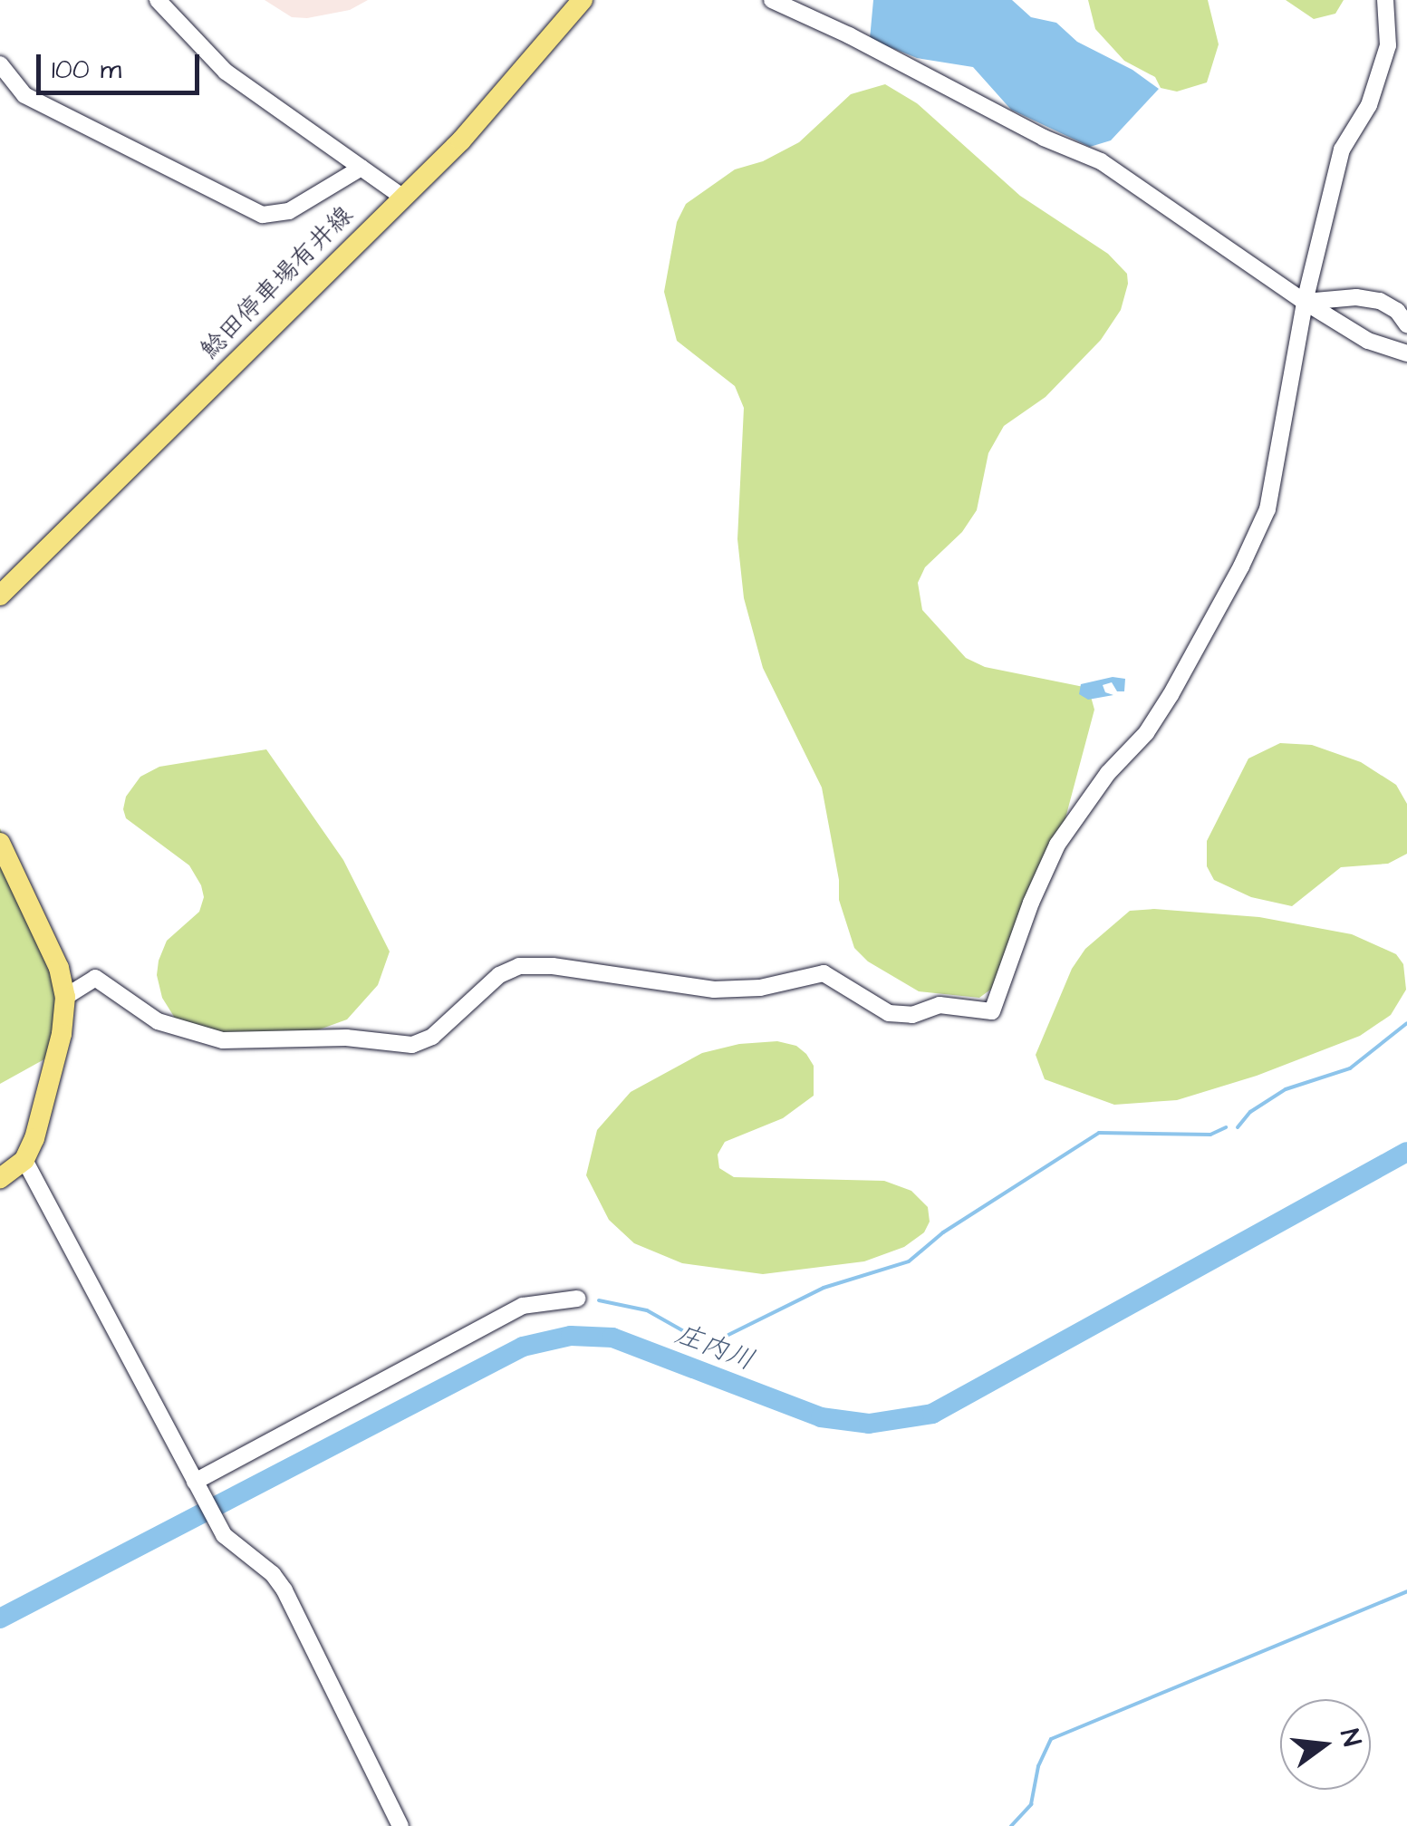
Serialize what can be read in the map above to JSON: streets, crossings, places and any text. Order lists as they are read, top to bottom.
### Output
{
  "streets": {
    "main road": ["鯰田停車場有井線"]
  },
  "water": ["庄内川"],
  "scale_bar": "100 m",
  "north": "right"
}
